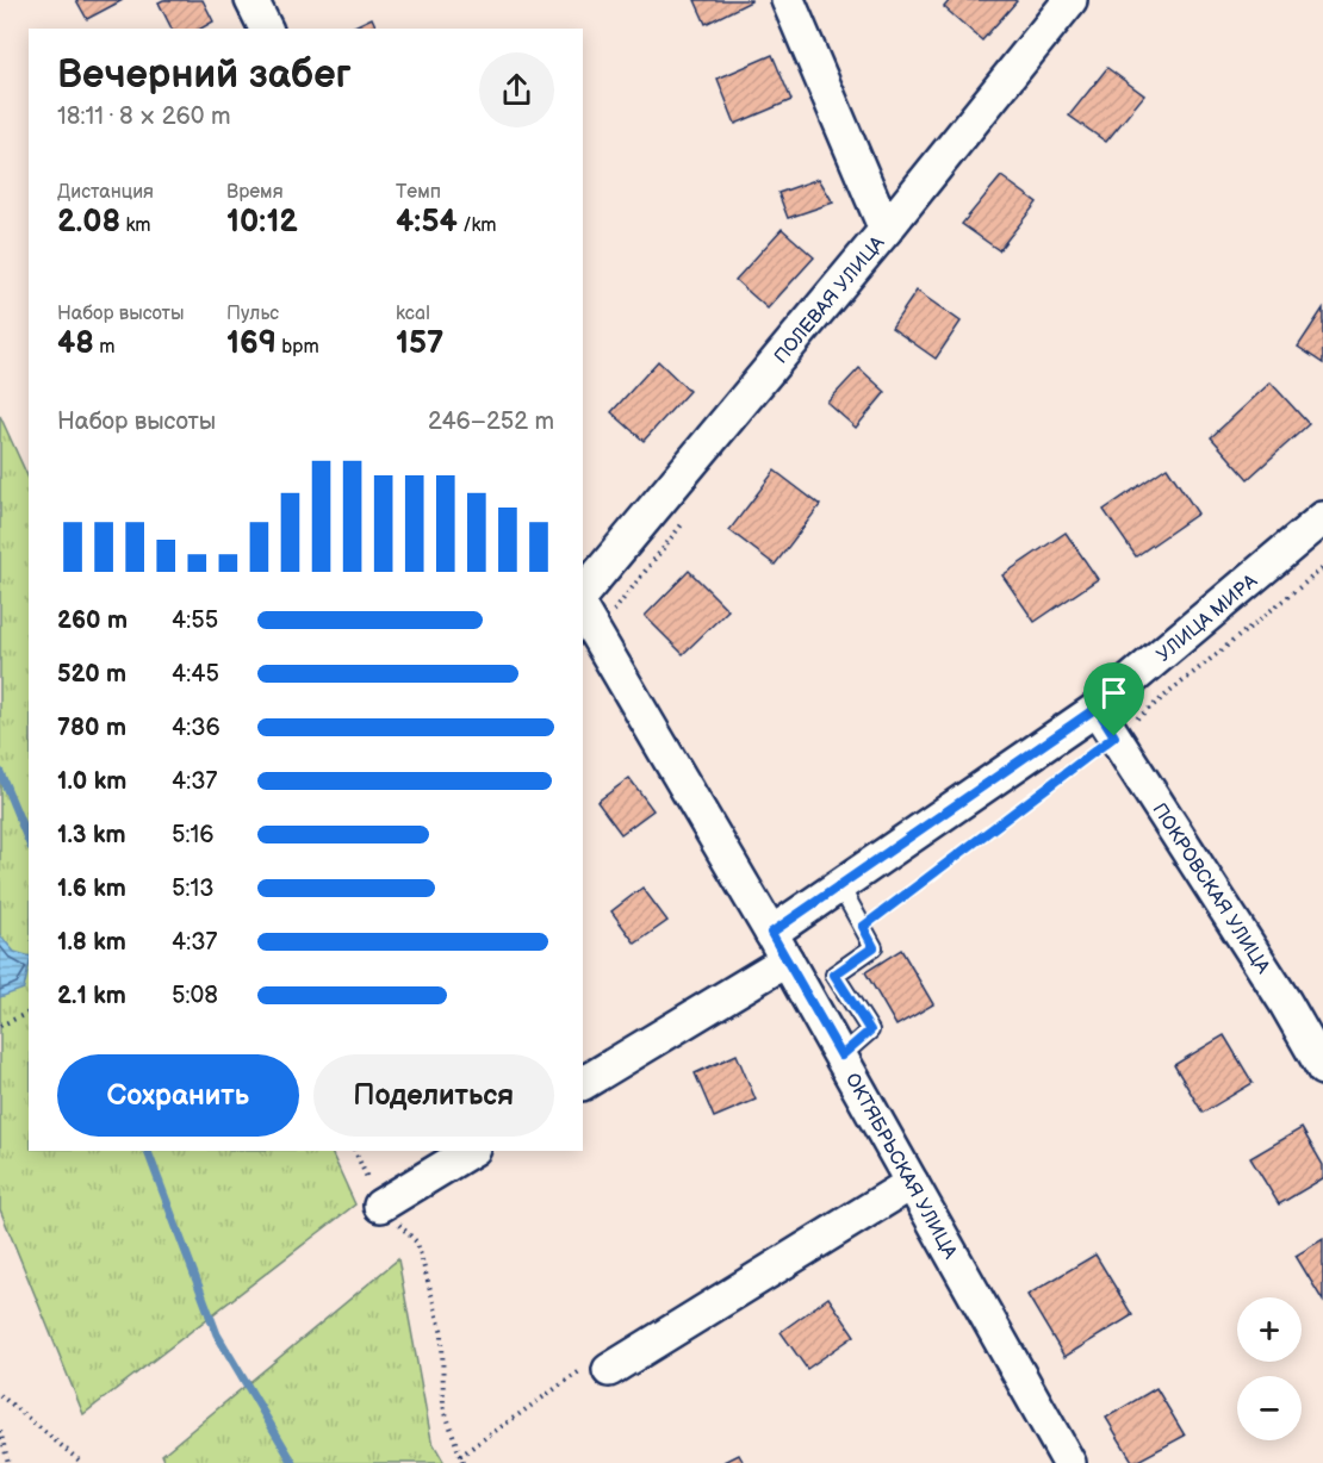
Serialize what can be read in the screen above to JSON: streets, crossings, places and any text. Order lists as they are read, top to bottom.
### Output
{
  "streets": {
    "street": [
      "ПОЛЕВАЯ УЛИЦА",
      "УЛИЦА МИРА",
      "ПОКРОВСКАЯ УЛИЦА",
      "ОКТЯБРЬСКАЯ УЛИЦА"
    ]
  },
  "crossings": [
    ["УЛИЦА МИРА", "ПОКРОВСКАЯ УЛИЦА"],
    ["УЛИЦА МИРА", "ОКТЯБРЬСКАЯ УЛИЦА"]
  ],
  "page": {
    "heading": ["Вечерний забег", "18:11 · 8 × 260 m"],
    "stats": [
      ["Дистанция", "2.08 km"],
      ["Время", "10:12"],
      ["Темп", "4:54 /km"],
      ["Набор высоты", "48 m"],
      ["Пульс", "169 bpm"],
      ["kcal", "157"]
    ],
    "chart": ["Набор высоты", "246–252 m"],
    "list": [
      {
        "name": "260 m",
        "note": "4:55"
      },
      {
        "name": "520 m",
        "note": "4:45"
      },
      {
        "name": "780 m",
        "note": "4:36"
      },
      {
        "name": "1.0 km",
        "note": "4:37"
      },
      {
        "name": "1.3 km",
        "note": "5:16"
      },
      {
        "name": "1.6 km",
        "note": "5:13"
      },
      {
        "name": "1.8 km",
        "note": "4:37"
      },
      {
        "name": "2.1 km",
        "note": "5:08"
      }
    ],
    "buttons": ["Сохранить", "Поделиться"],
    "map_buttons": ["+", "−"]
  }
}
